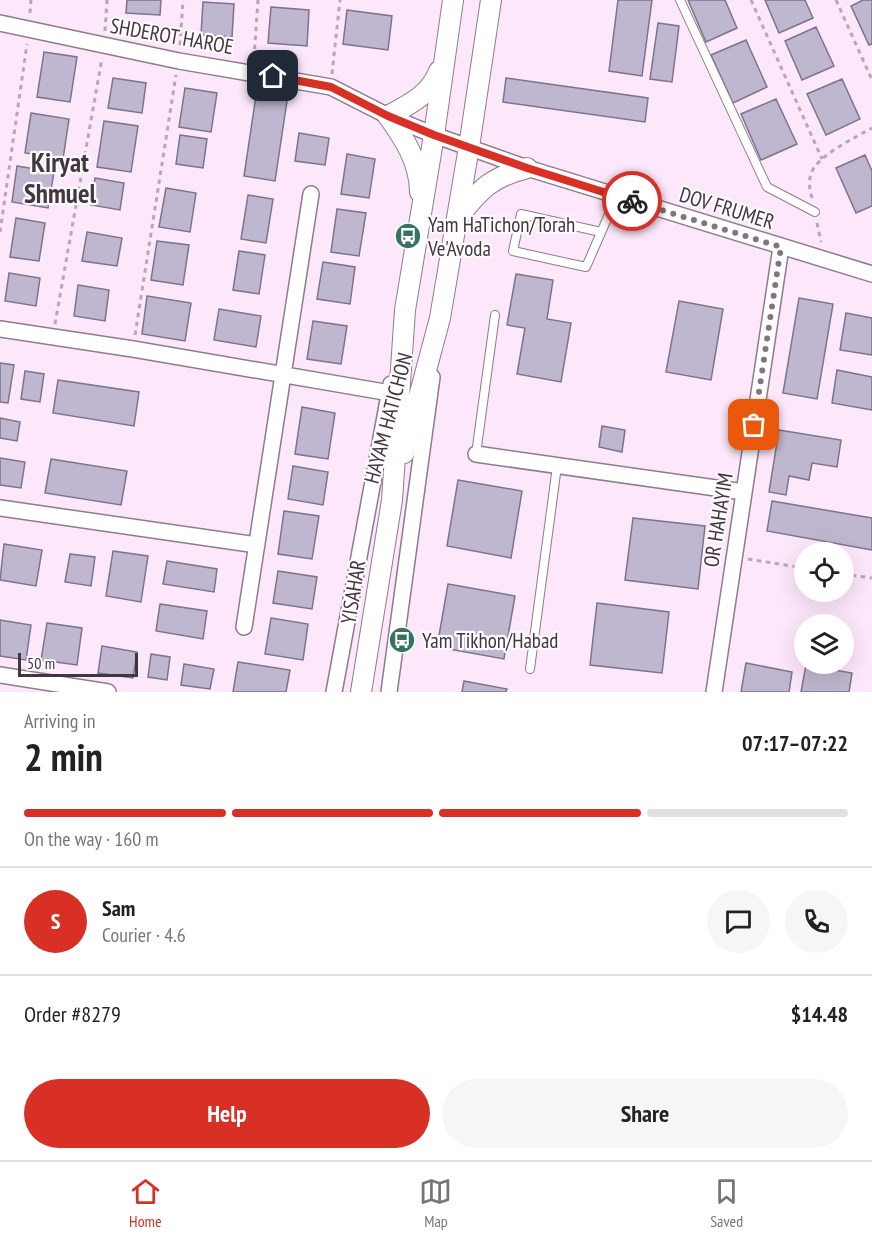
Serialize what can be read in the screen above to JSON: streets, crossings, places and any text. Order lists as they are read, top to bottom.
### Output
{
  "streets": {
    "street": [
      "SHDEROT HAROE",
      "DOV FRUMER",
      "HAYAM HATICHON",
      "OR HAHAYIM",
      "YISAHAR"
    ]
  },
  "crossings": [
    ["SHDEROT HAROE", "DOV FRUMER"],
    ["SHDEROT HAROE", "HAYAM HATICHON"],
    ["DOV FRUMER", "HAYAM HATICHON"],
    ["DOV FRUMER", "OR HAHAYIM"],
    ["HAYAM HATICHON", "YISAHAR"]
  ],
  "districts": ["Kiryat Shmuel"],
  "places": {
    "bus stop": ["Yam HaTichon/Torah Ve'Avoda", "Yam Tikhon/Habad"]
  },
  "scale_bar": "50 m",
  "page": {
    "scale": "50 m",
    "heading": ["2 min", "Arriving in", "07:17–07:22"],
    "panel": [
      "Sam",
      "Courier · 4.6",
      "Order #8279",
      "$14.48"
    ],
    "bar": "On the way · 160 m",
    "round": "S",
    "buttons": ["Help", "Share"],
    "tabs": ["Home", "Map", "Saved"]
  }
}
